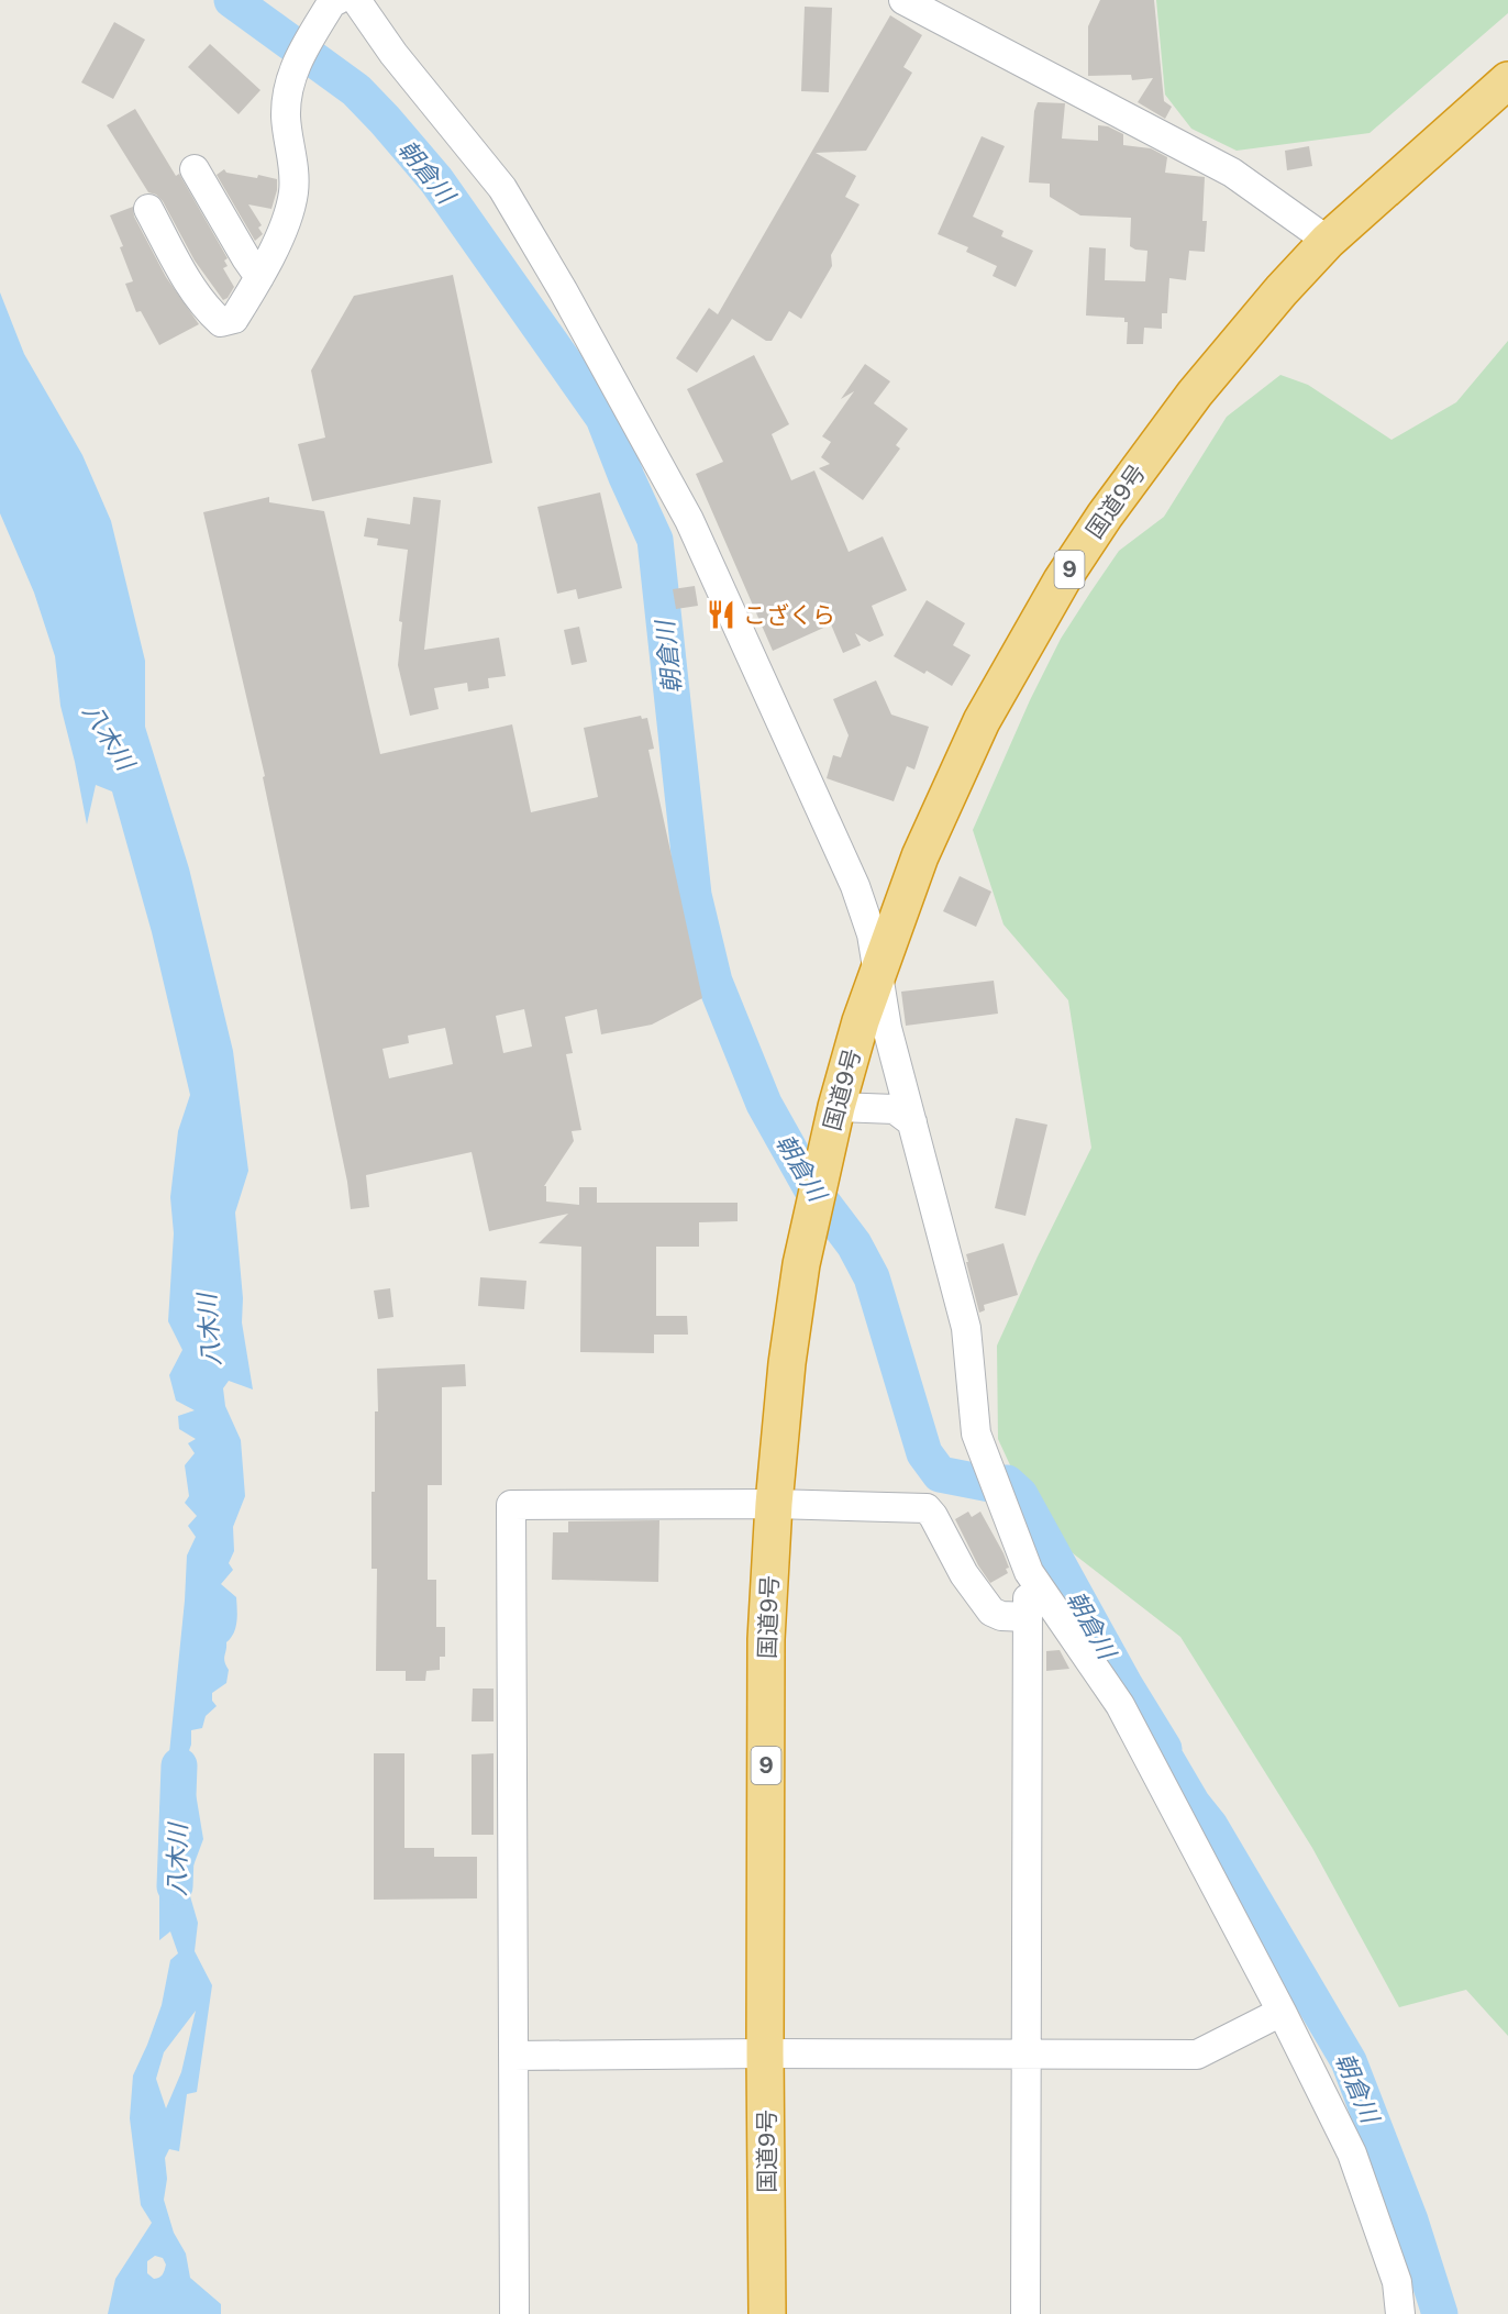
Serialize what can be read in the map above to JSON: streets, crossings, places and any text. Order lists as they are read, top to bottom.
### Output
{
  "streets": {
    "highway": ["国道9号", "9"]
  },
  "water": ["朝倉川", "八木川"],
  "places": {
    "restaurant": ["こざくら"]
  }
}
